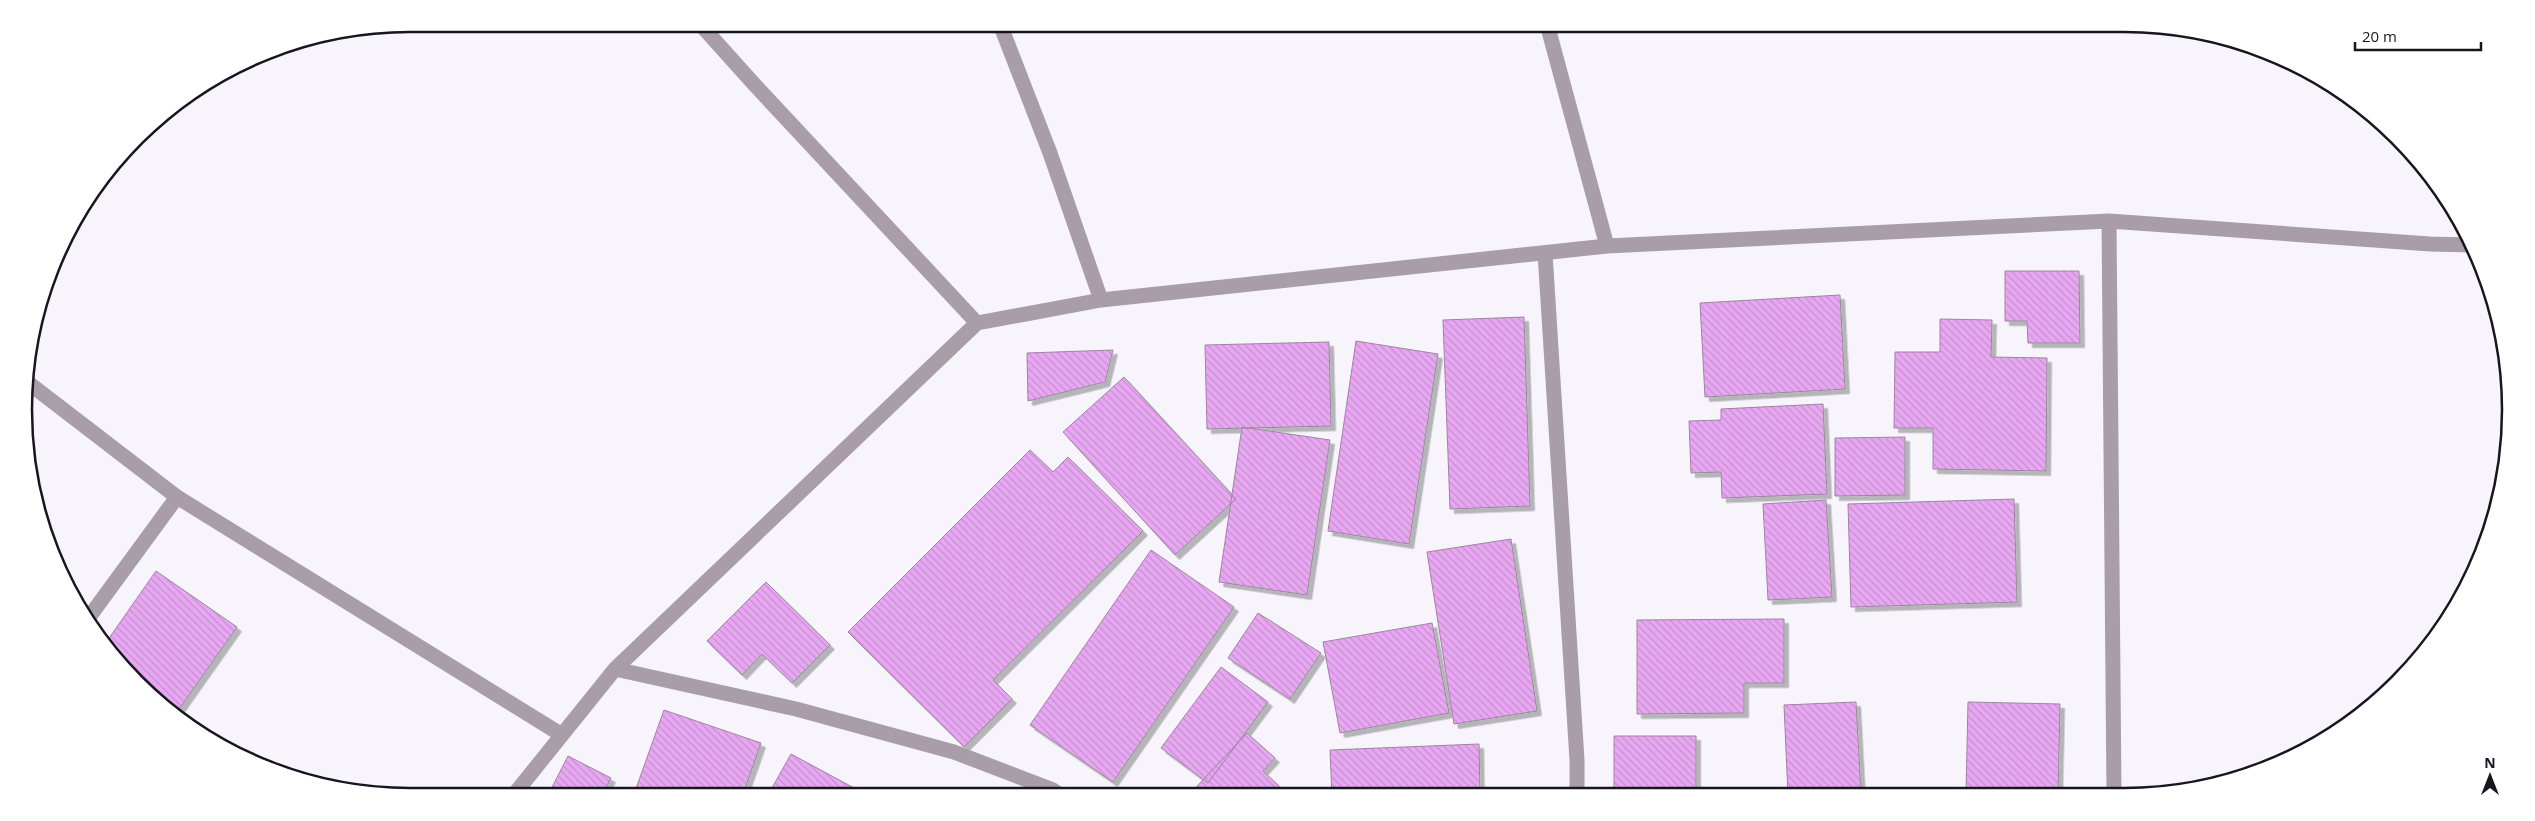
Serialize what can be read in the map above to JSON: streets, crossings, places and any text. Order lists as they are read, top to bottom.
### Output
{
  "scale_bar": "20 m",
  "north": "top"
}
